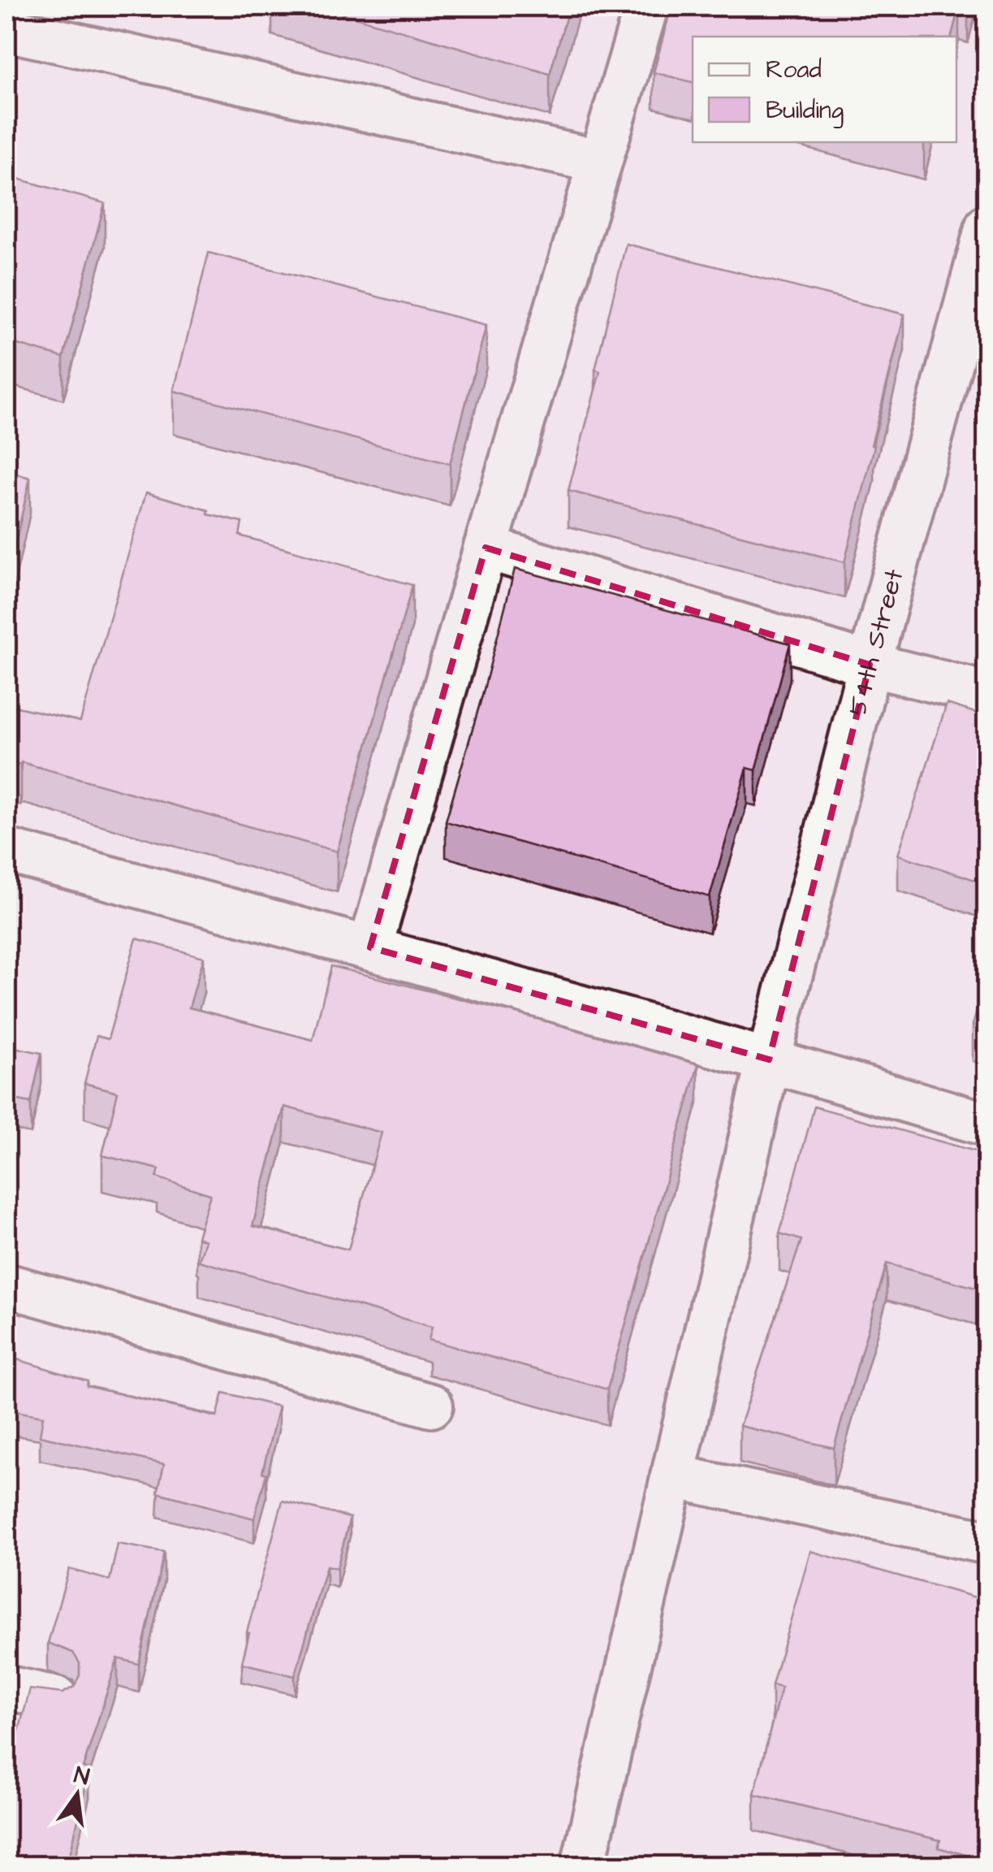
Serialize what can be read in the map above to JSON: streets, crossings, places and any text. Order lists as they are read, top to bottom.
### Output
{
  "streets": {
    "street": ["54th Street"]
  },
  "legend": ["Road", "Building"],
  "north": "top"
}
